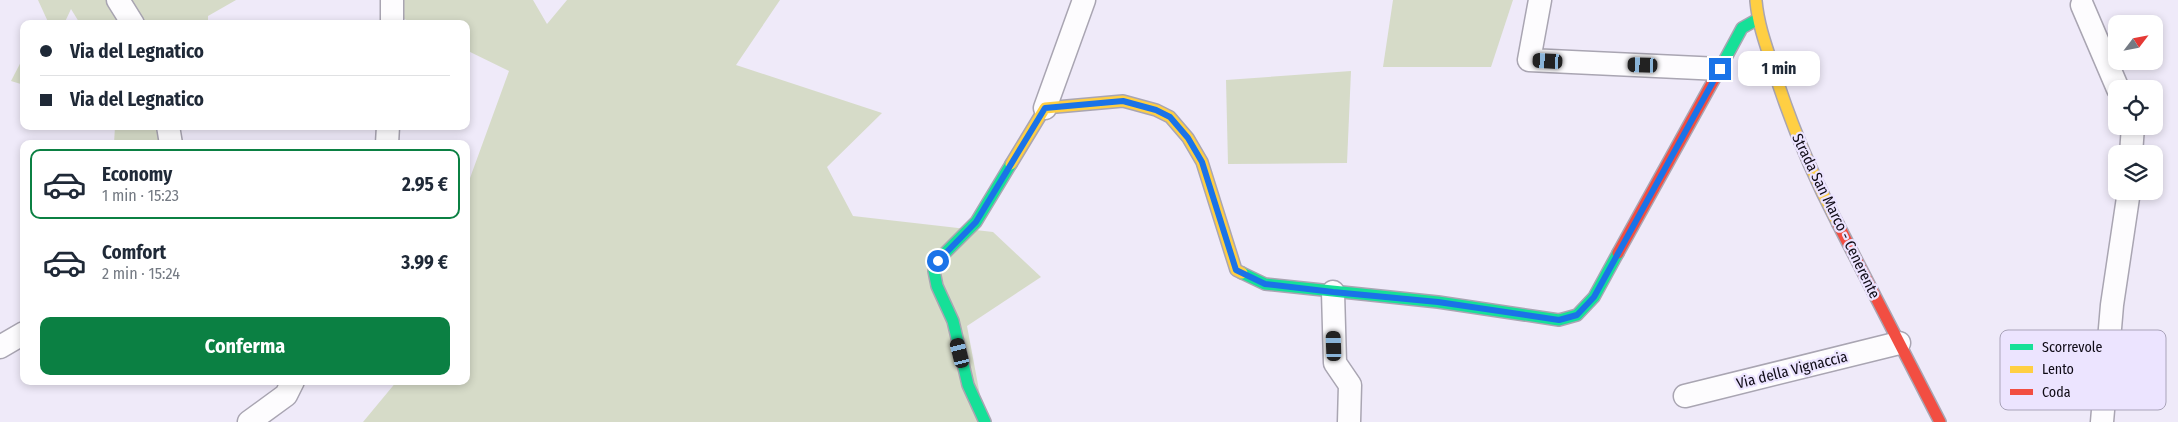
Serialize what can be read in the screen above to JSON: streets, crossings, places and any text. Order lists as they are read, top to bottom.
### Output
{
  "streets": {
    "street": ["Strada San Marco - Cenerente", "Via della Vignaccia"]
  },
  "crossings": [
    ["Strada San Marco - Cenerente", "Via della Vignaccia"]
  ],
  "legend": ["Scorrevole", "Lento", "Coda"],
  "north": "top right",
  "page": {
    "banner": ["Via del Legnatico", "Via del Legnatico"],
    "bubble": "1 min",
    "list": [
      {
        "name": "Economy",
        "note": "1 min · 15:23",
        "value": "2.95 €"
      },
      {
        "name": "Comfort",
        "note": "2 min · 15:24",
        "value": "3.99 €"
      }
    ],
    "buttons": "Conferma"
  }
}
